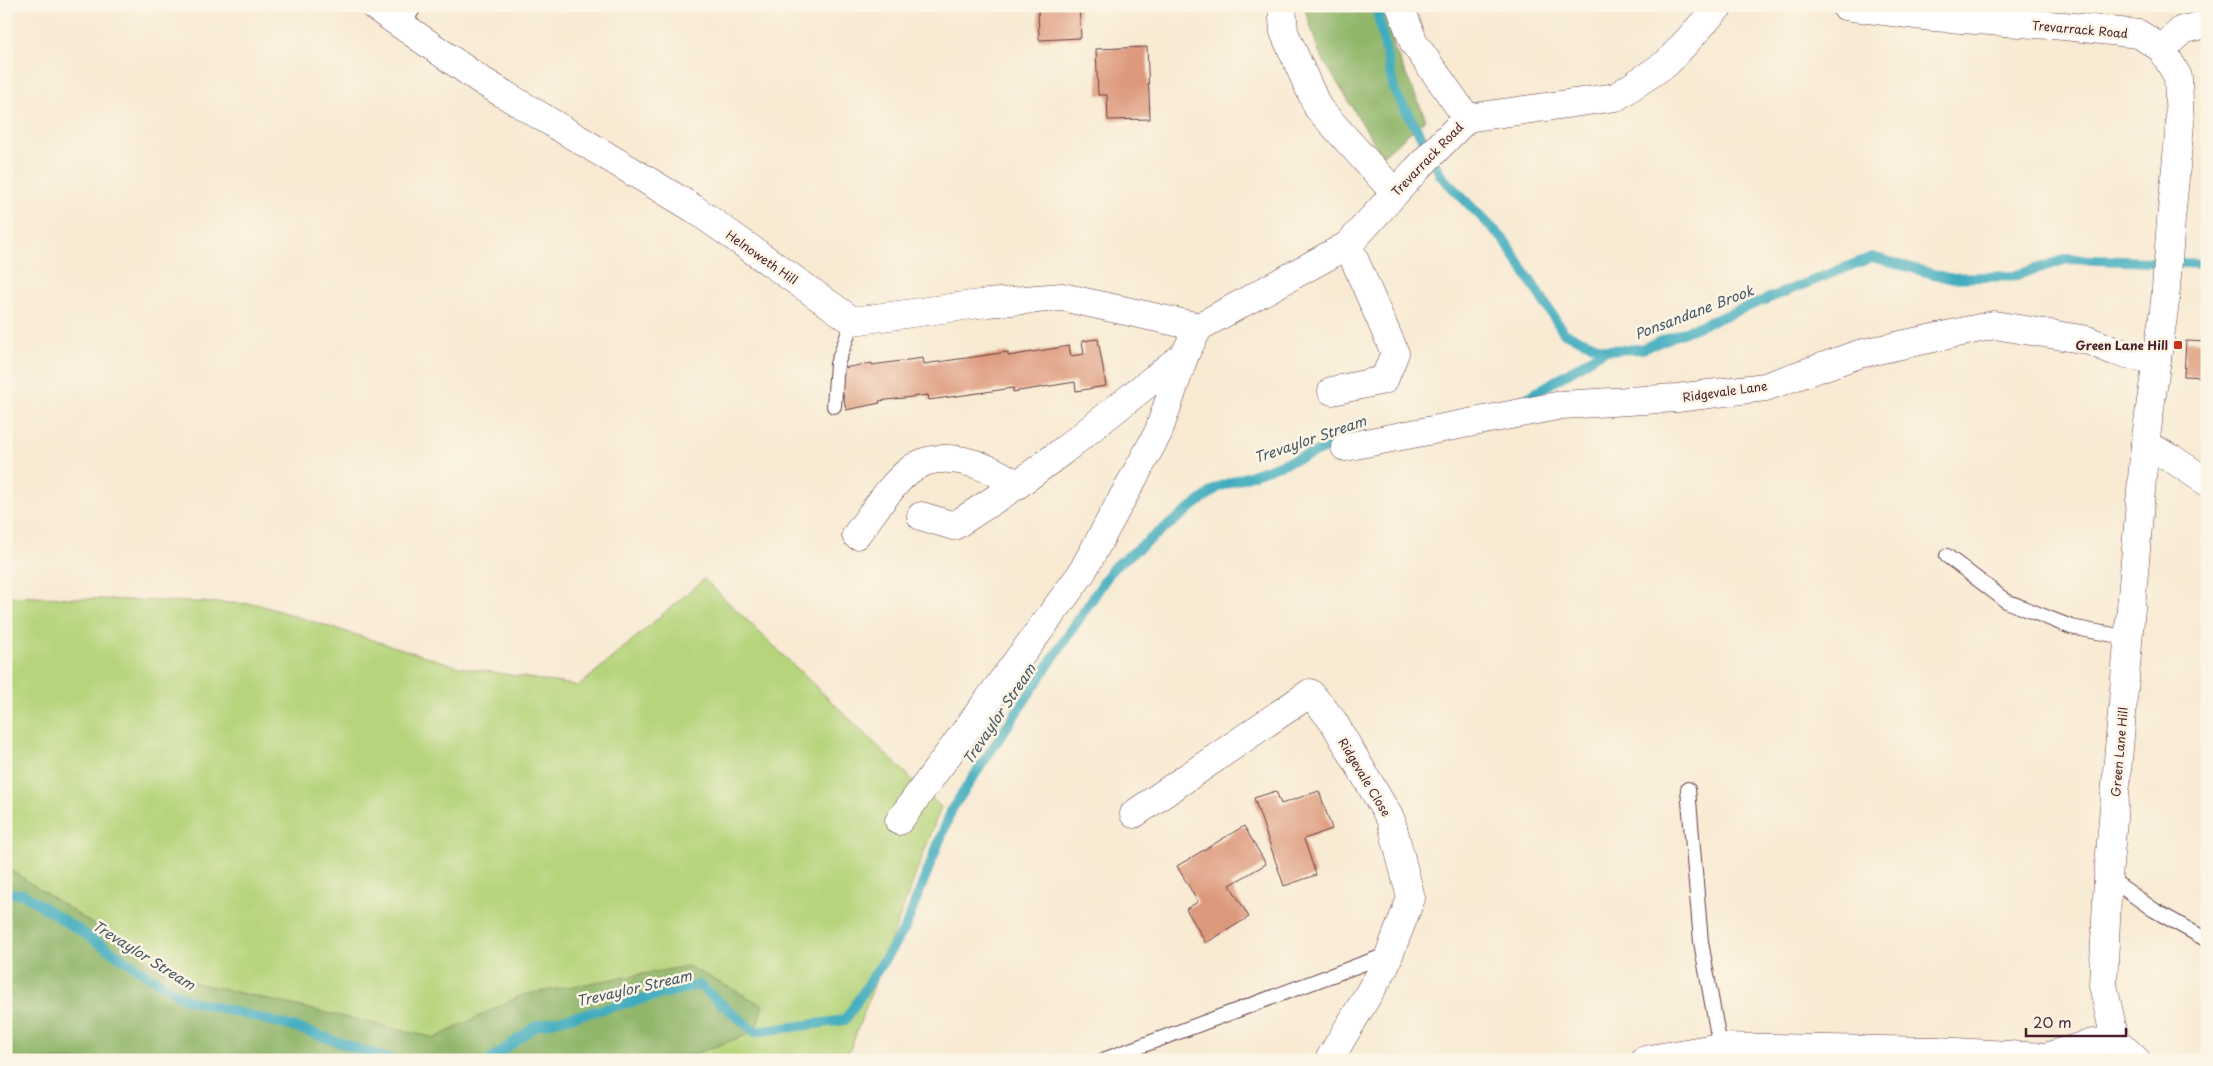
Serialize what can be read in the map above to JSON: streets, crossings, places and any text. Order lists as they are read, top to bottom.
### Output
{
  "streets": {
    "street": [
      "Trevarrack Road",
      "Helnoweth Hill",
      "Ridgevale Lane",
      "Green Lane Hill",
      "Ridgevale Close"
    ]
  },
  "crossings": [
    ["Trevarrack Road", "Green Lane Hill"],
    ["Ridgevale Lane", "Green Lane Hill"]
  ],
  "water": ["Ponsandane Brook", "Trevaylor Stream"],
  "places": {
    "transit": ["Green Lane Hill"]
  },
  "scale_bar": "20 m"
}
